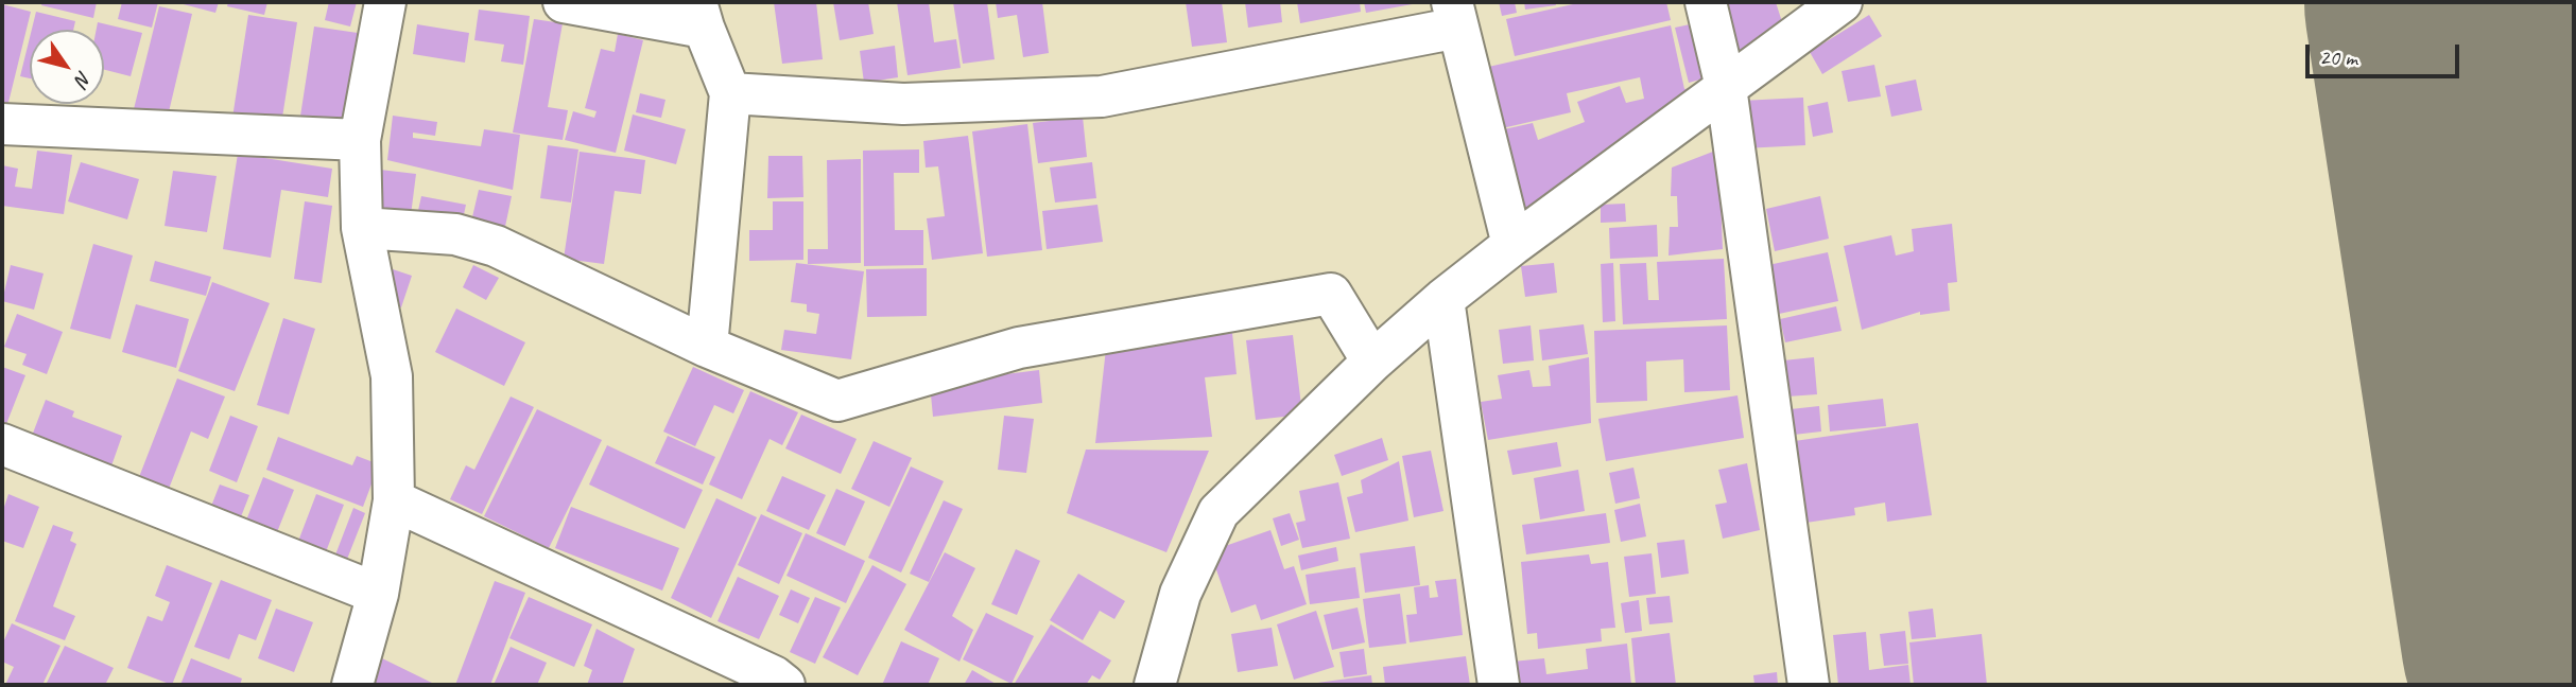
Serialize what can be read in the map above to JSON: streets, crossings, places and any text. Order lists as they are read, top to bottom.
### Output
{
  "scale_bar": "20 m",
  "north": "bottom right"
}
